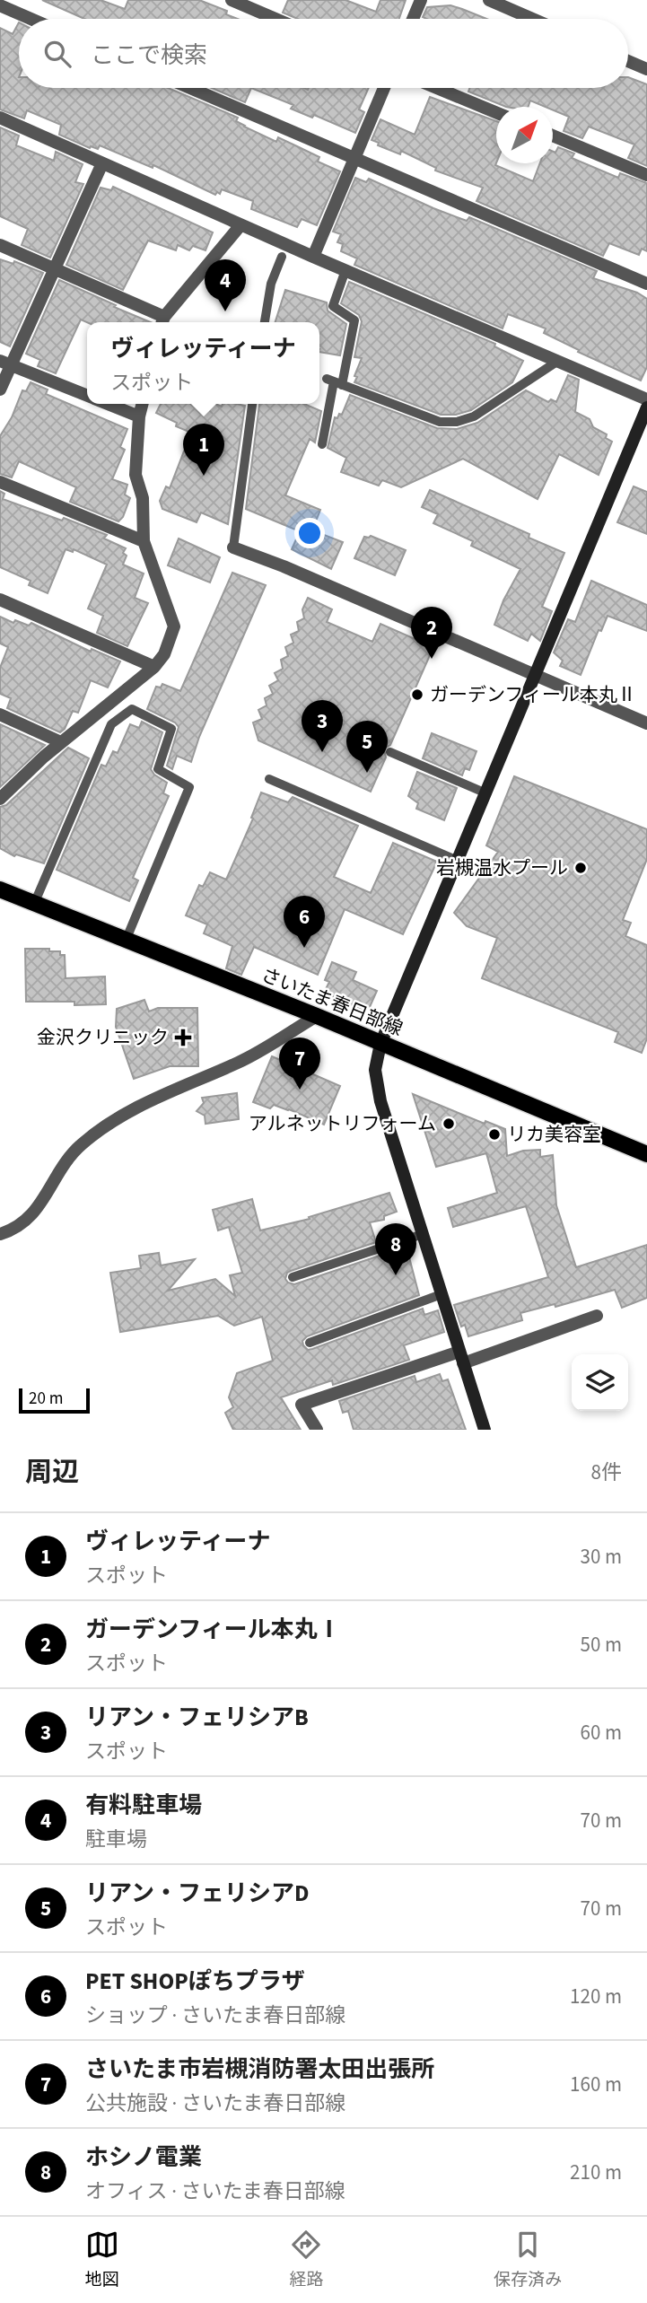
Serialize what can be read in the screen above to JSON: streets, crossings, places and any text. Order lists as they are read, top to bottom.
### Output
{
  "streets": {
    "main road": ["さいたま春日部線"]
  },
  "places": {
    "other": [
      "ガーデンフィール本丸Ⅱ",
      "岩槻温水プール",
      "アルネットリフォーム",
      "リカ美容室"
    ],
    "health": ["金沢クリニック"]
  },
  "scale_bar": "20 m",
  "north": "top right",
  "page": {
    "search": "ここで検索",
    "pins": [
      "4",
      "1",
      "2",
      "3",
      "5",
      "6",
      "7",
      "8"
    ],
    "popup": ["ヴィレッティーナ", "スポット"],
    "scale": "20 m",
    "heading": ["周辺", "8件"],
    "list": [
      {
        "mark": "1",
        "name": "ヴィレッティーナ",
        "note": "スポット",
        "value": "30 m"
      },
      {
        "mark": "2",
        "name": "ガーデンフィール本丸Ⅰ",
        "note": "スポット",
        "value": "50 m"
      },
      {
        "mark": "3",
        "name": "リアン・フェリシアB",
        "note": "スポット",
        "value": "60 m"
      },
      {
        "mark": "4",
        "name": "有料駐車場",
        "note": "駐車場",
        "value": "70 m"
      },
      {
        "mark": "5",
        "name": "リアン・フェリシアD",
        "note": "スポット",
        "value": "70 m"
      },
      {
        "mark": "6",
        "name": "PET SHOPぽちプラザ",
        "note": "ショップ · さいたま春日部線",
        "value": "120 m"
      },
      {
        "mark": "7",
        "name": "さいたま市岩槻消防署太田出張所",
        "note": "公共施設 · さいたま春日部線",
        "value": "160 m"
      },
      {
        "mark": "8",
        "name": "ホシノ電業",
        "note": "オフィス · さいたま春日部線",
        "value": "210 m"
      }
    ],
    "nav": ["地図", "経路", "保存済み"]
  }
}
